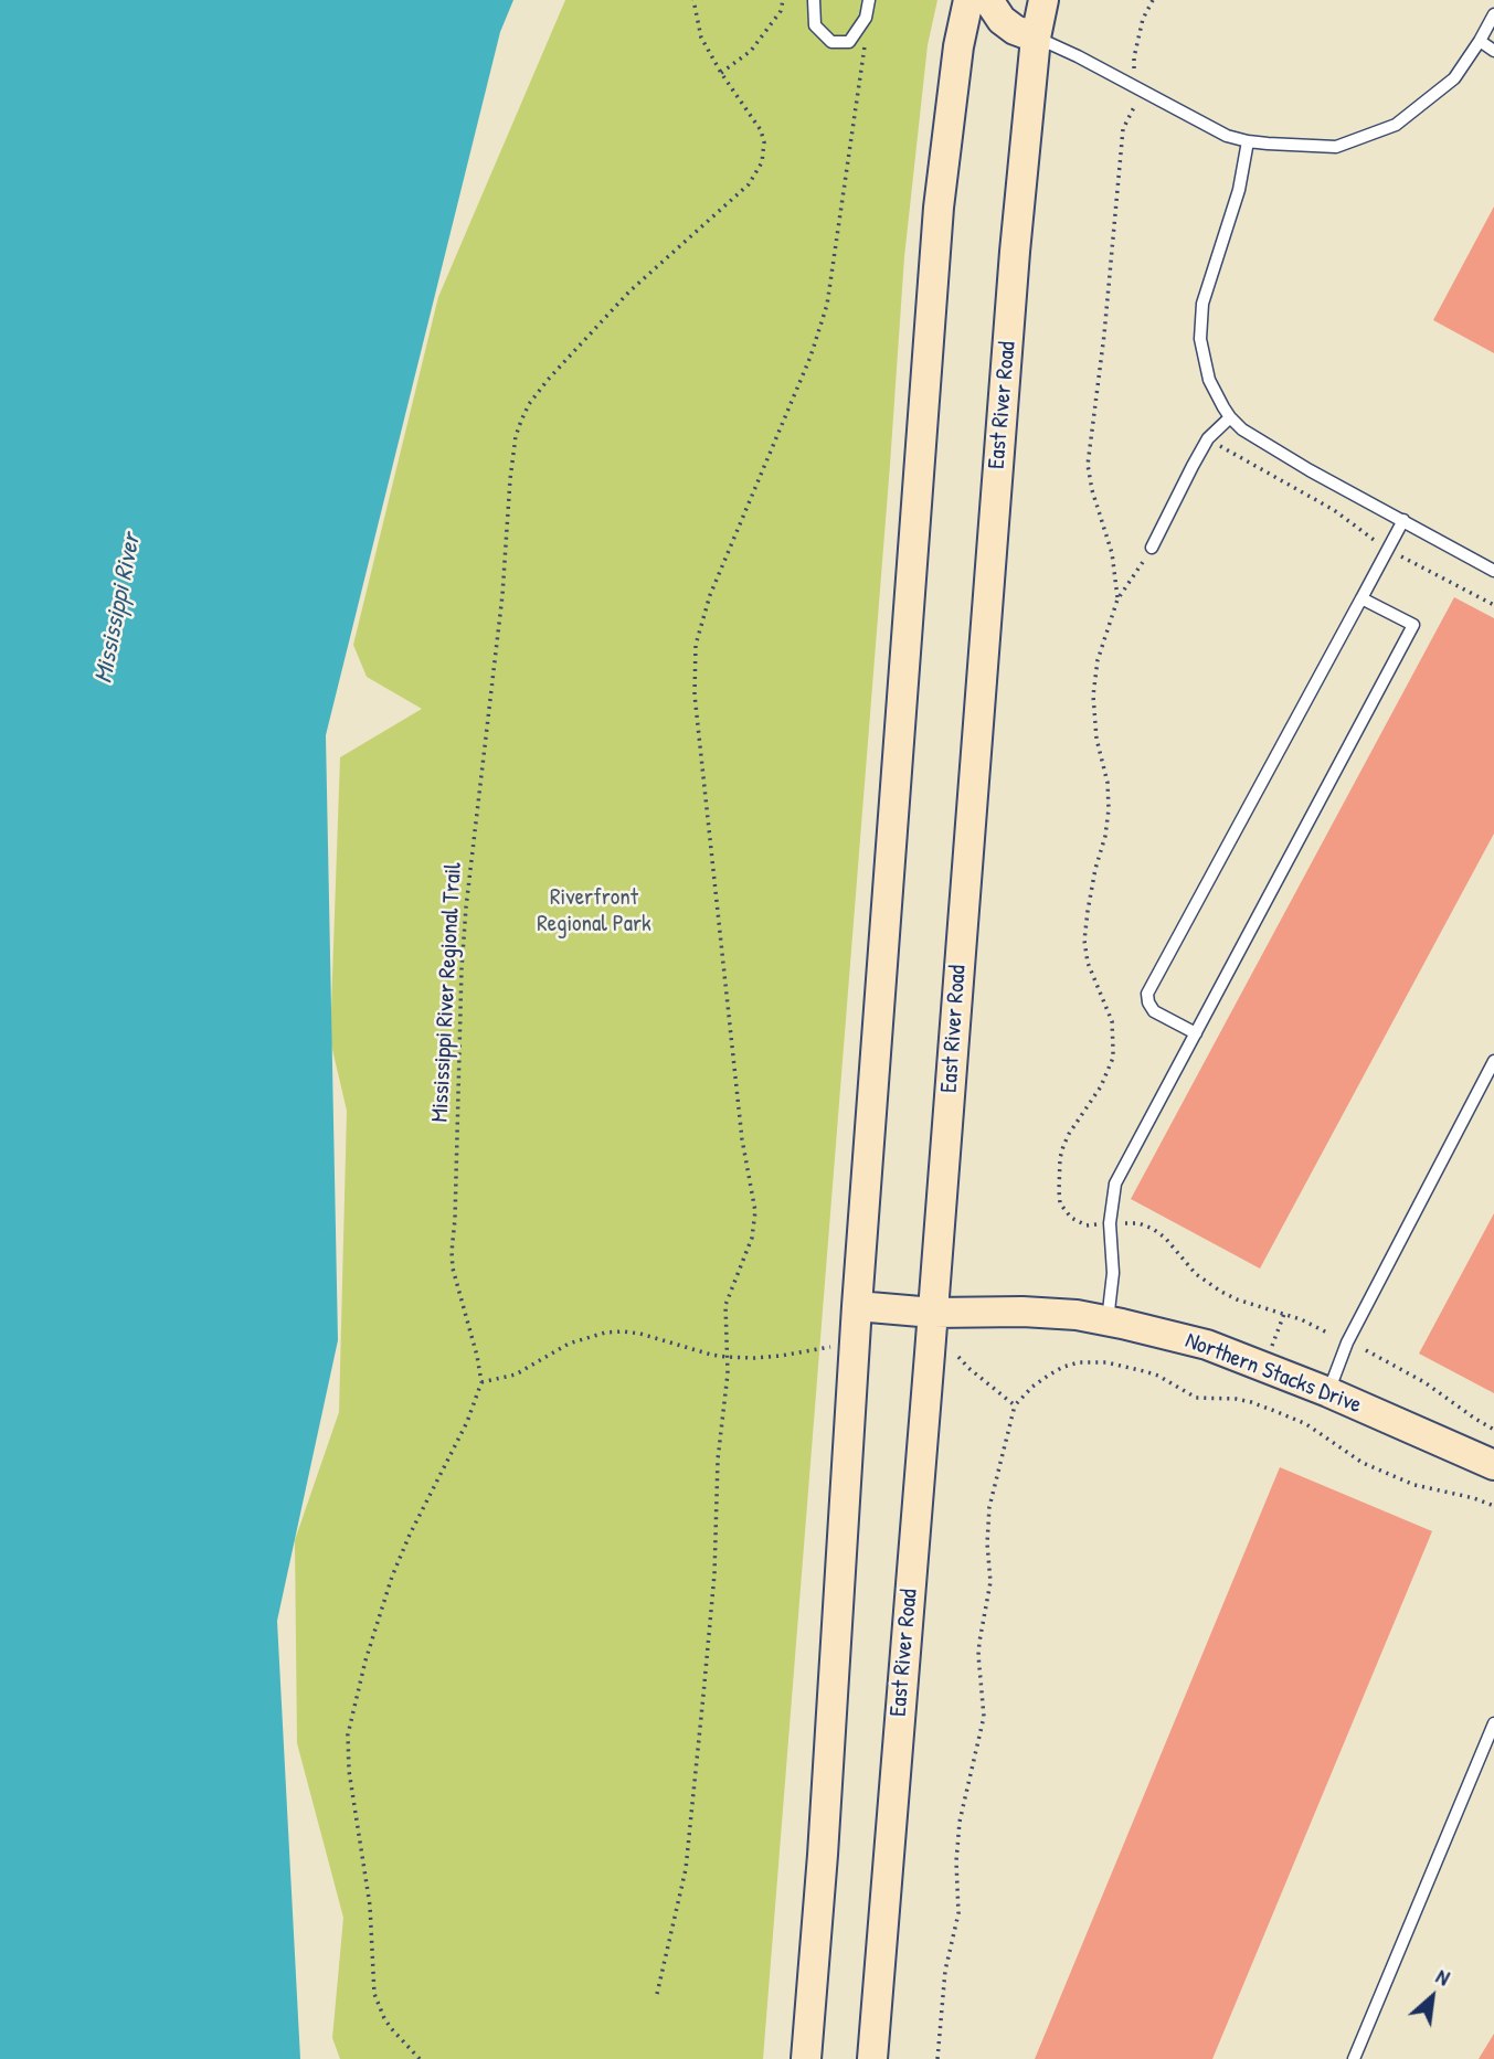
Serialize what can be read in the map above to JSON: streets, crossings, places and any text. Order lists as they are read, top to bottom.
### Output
{
  "streets": {
    "street": ["East River Road", "Northern Stacks Drive"],
    "path": ["Mississippi River Regional Trail"]
  },
  "crossings": [
    ["East River Road", "Northern Stacks Drive"]
  ],
  "water": ["Mississippi River"],
  "parks": ["Riverfront Regional Park"],
  "north": "top right"
}
